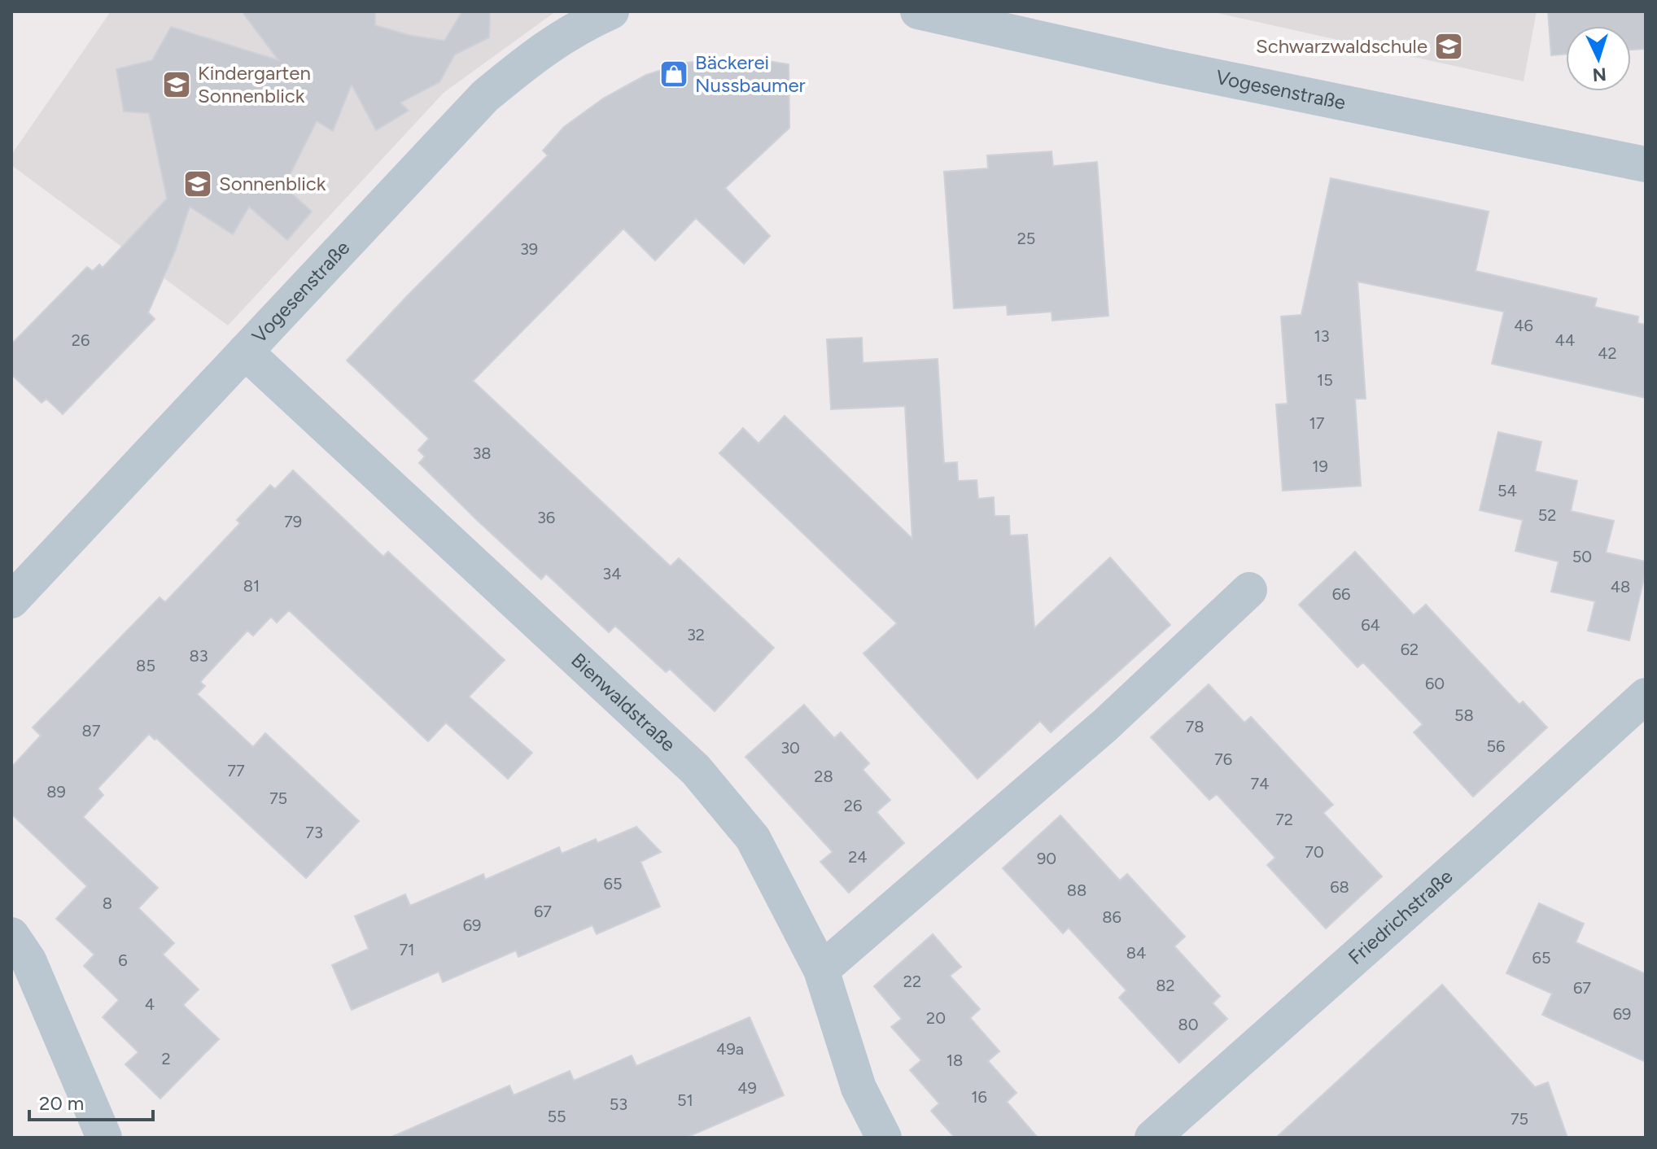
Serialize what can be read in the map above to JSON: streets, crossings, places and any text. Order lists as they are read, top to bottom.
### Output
{
  "streets": {
    "street": ["Vogesenstraße", "Bienwaldstraße", "Friedrichstraße"]
  },
  "crossings": [
    ["Vogesenstraße", "Bienwaldstraße"]
  ],
  "places": {
    "school or university": ["Schwarzwaldschule", "Kindergarten Sonnenblick", "Sonnenblick"],
    "shop": ["Bäckerei Nussbaumer"]
  },
  "house_numbers": [
    "25",
    "39",
    "46",
    "13",
    "26",
    "44",
    "42",
    "15",
    "17",
    "38",
    "19",
    "54",
    "52",
    "36",
    "79",
    "50",
    "34",
    "81",
    "48",
    "66",
    "64",
    "32",
    "62",
    "83",
    "85",
    "60",
    "58",
    "78",
    "87",
    "56",
    "30",
    "76",
    "77",
    "28",
    "74",
    "89",
    "75",
    "26",
    "72",
    "73",
    "70",
    "24",
    "90",
    "65",
    "68",
    "88",
    "8",
    "67",
    "86",
    "69",
    "71",
    "84",
    "65",
    "6",
    "22",
    "82",
    "67",
    "4",
    "69",
    "20",
    "80",
    "49a",
    "2",
    "18",
    "49",
    "16",
    "51",
    "53",
    "55",
    "75"
  ],
  "scale_bar": "20 m",
  "north": "bottom"
}
